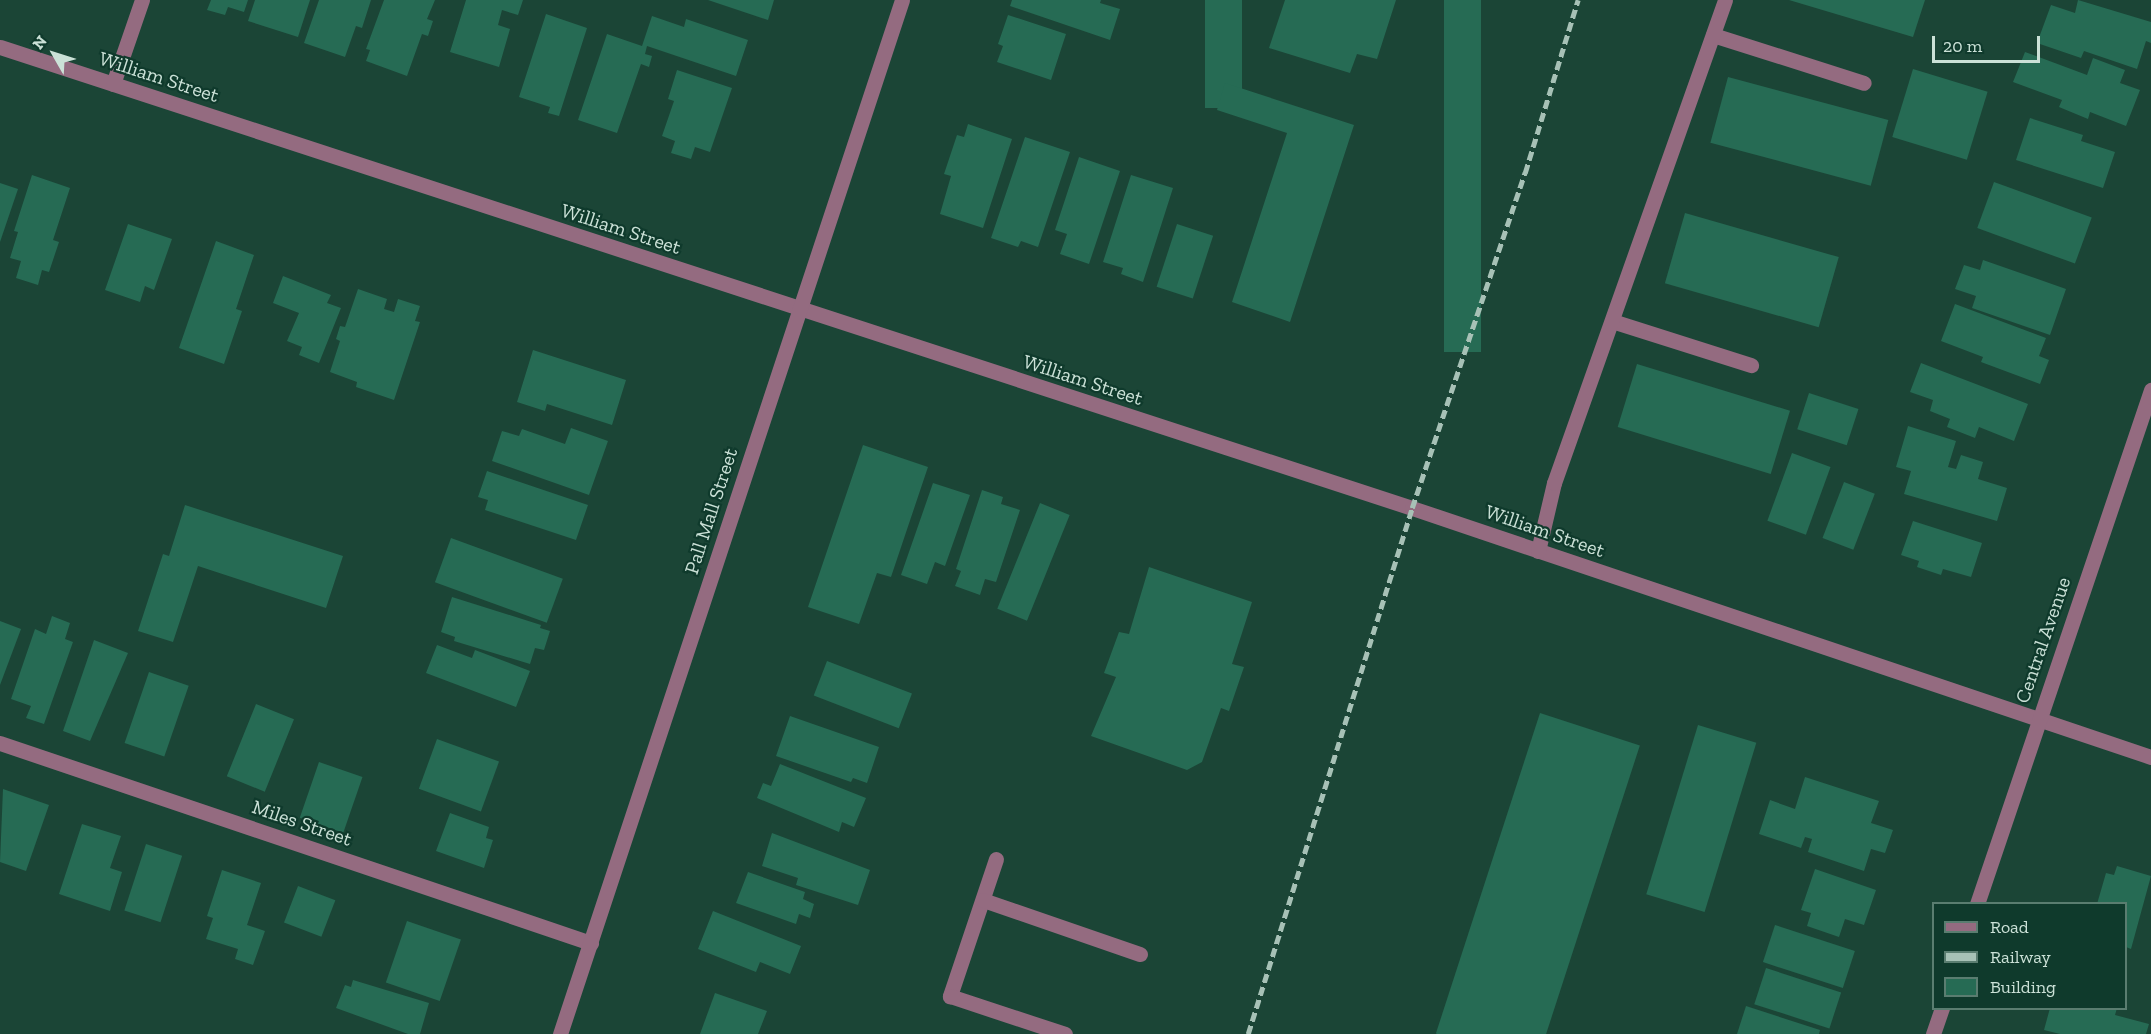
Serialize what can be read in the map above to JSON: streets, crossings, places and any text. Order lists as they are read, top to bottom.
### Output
{
  "streets": {
    "street": [
      "William Street",
      "Pall Mall Street",
      "Central Avenue",
      "Miles Street"
    ]
  },
  "crossings": [
    ["William Street", "Pall Mall Street"],
    ["William Street", "Central Avenue"],
    ["Pall Mall Street", "Miles Street"]
  ],
  "legend": ["Road", "Railway", "Building"],
  "scale_bar": "20 m",
  "north": "top left"
}
